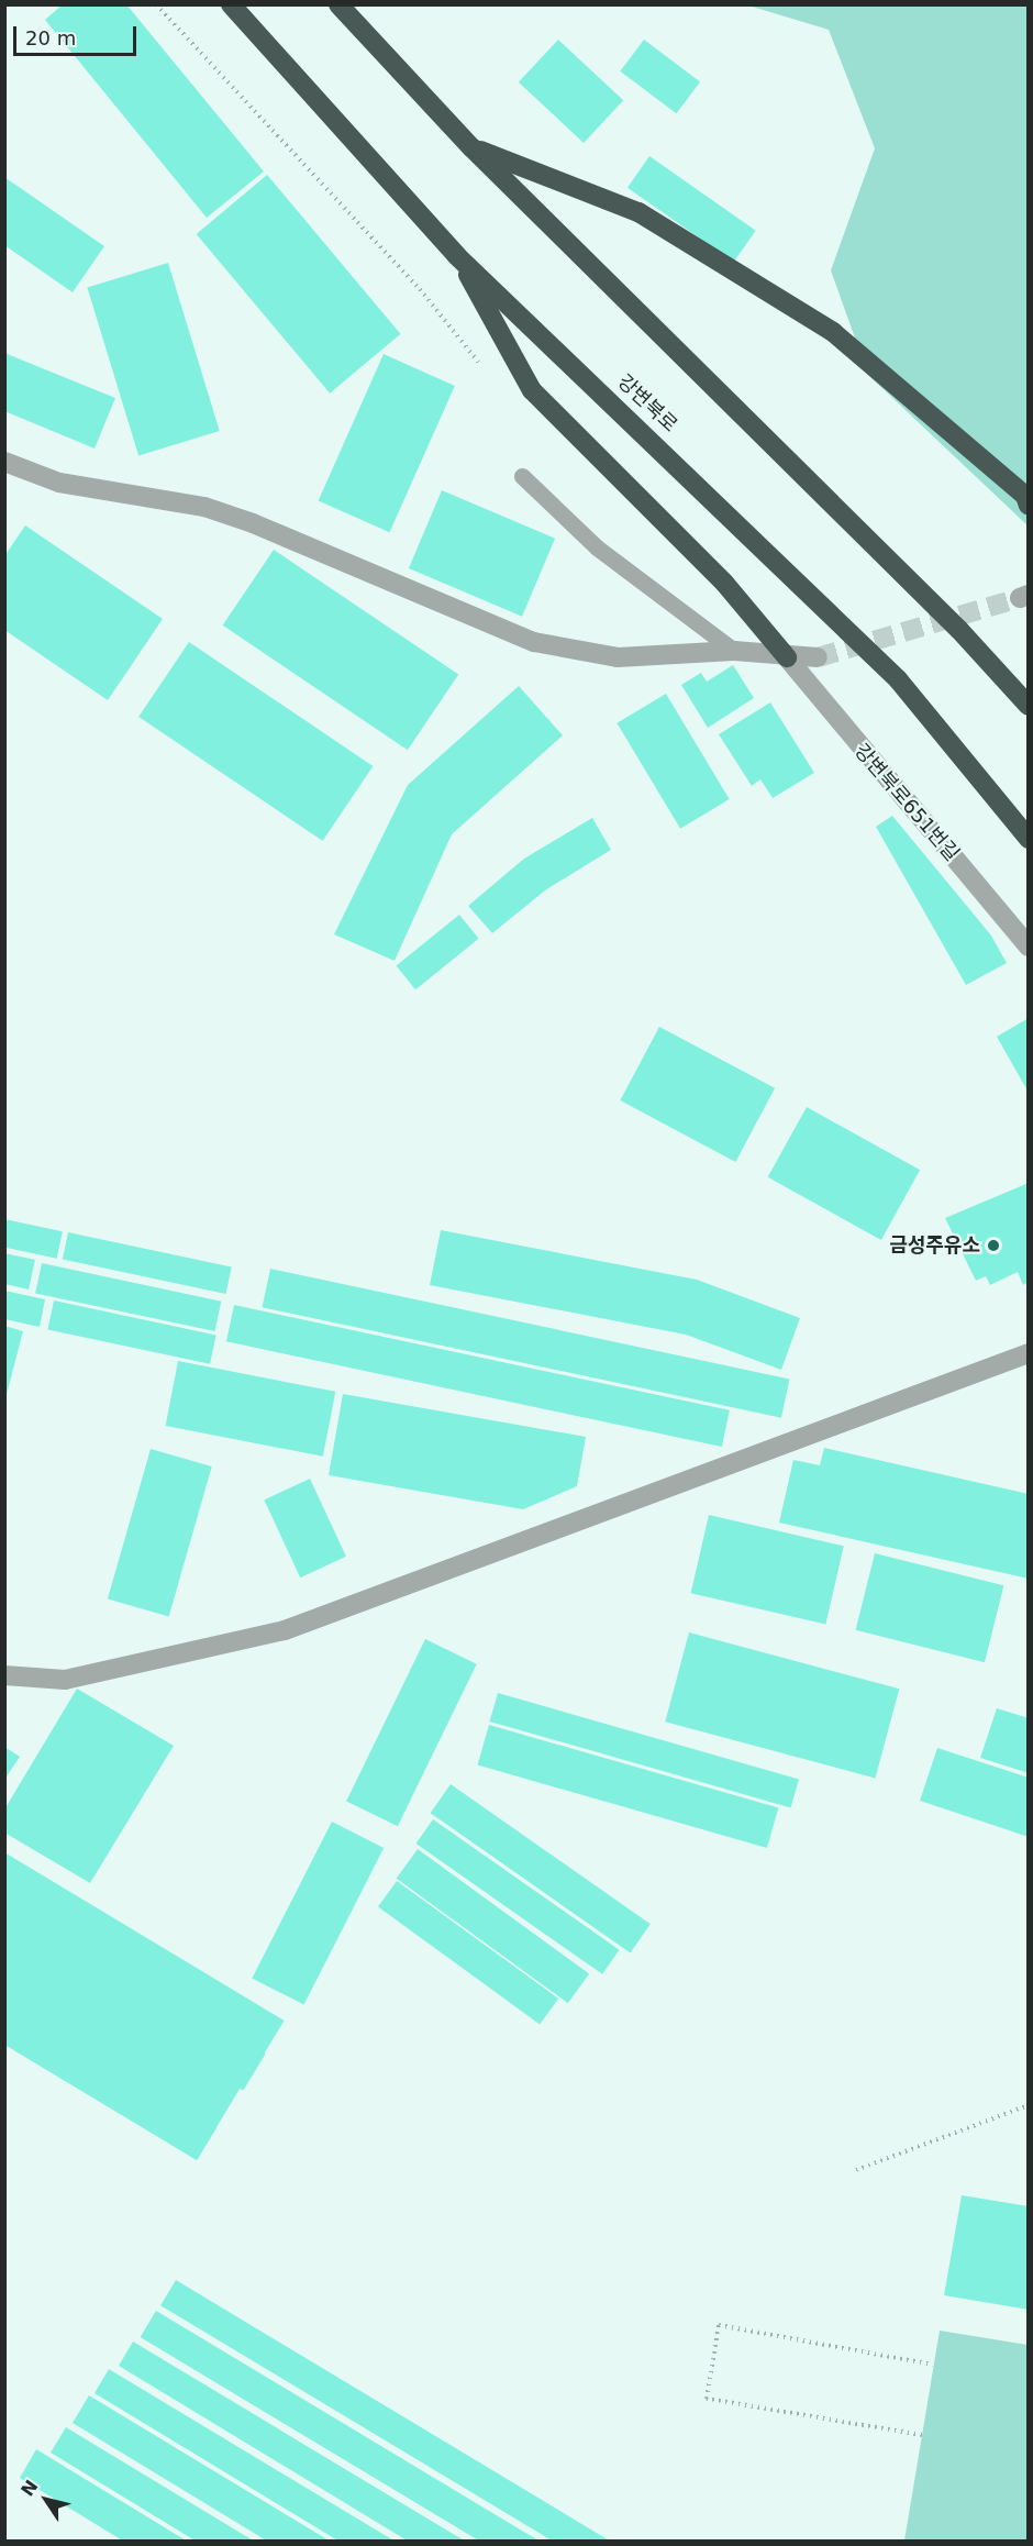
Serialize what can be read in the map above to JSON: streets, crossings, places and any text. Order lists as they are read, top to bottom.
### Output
{
  "streets": {
    "highway": ["강변북로"],
    "street": ["강변북로651번길"]
  },
  "places": ["금성주유소"],
  "scale_bar": "20 m",
  "north": "top left"
}
